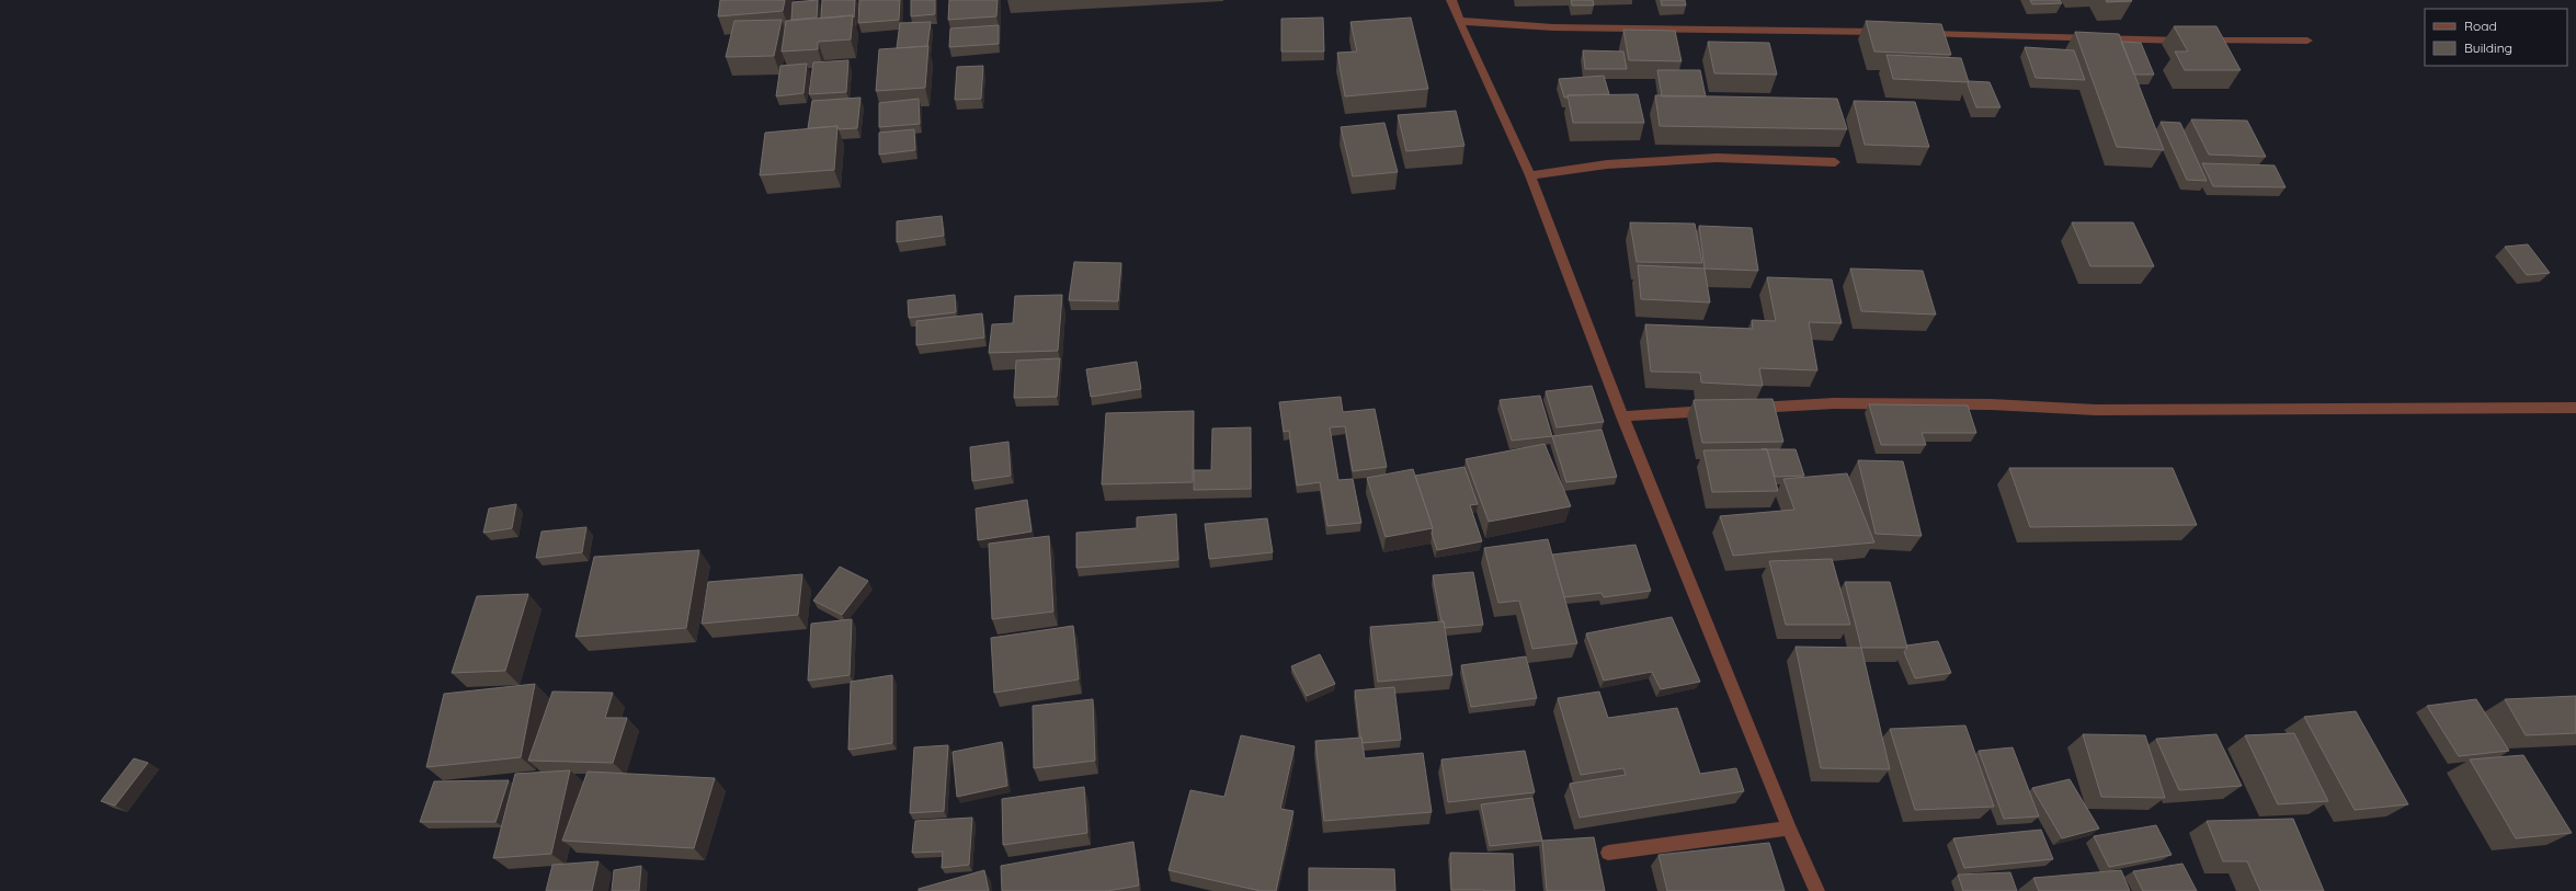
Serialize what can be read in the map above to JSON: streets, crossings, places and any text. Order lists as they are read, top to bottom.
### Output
{
  "legend": ["Road", "Building"]
}
